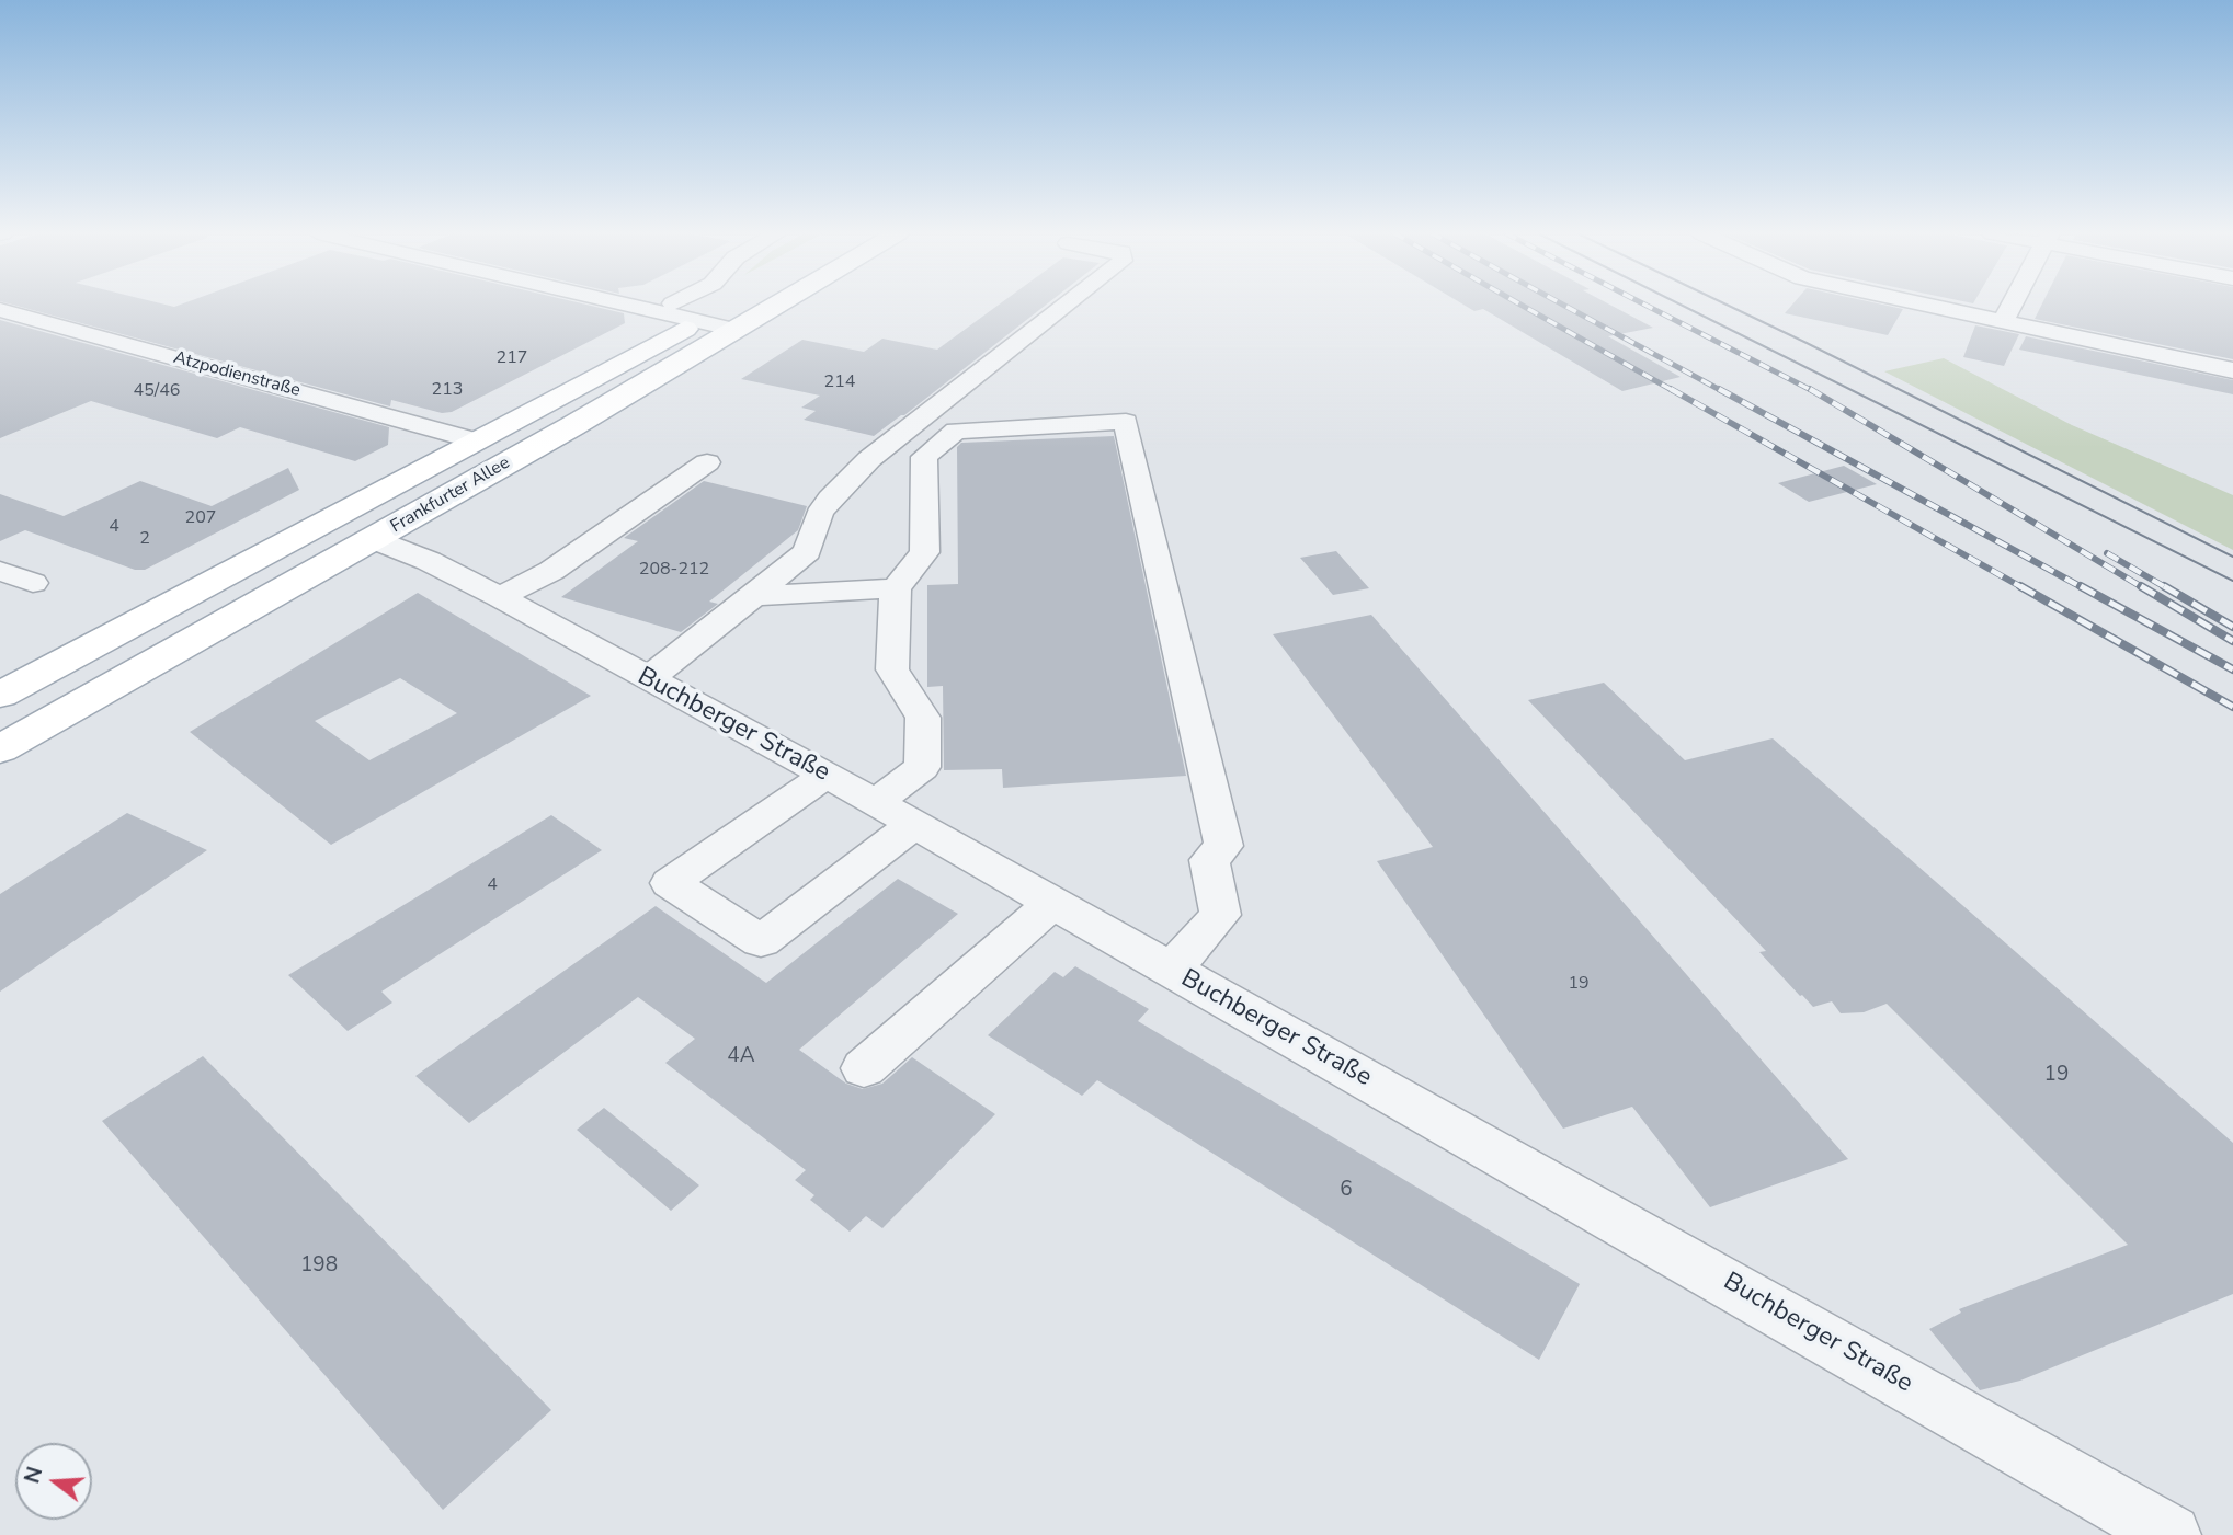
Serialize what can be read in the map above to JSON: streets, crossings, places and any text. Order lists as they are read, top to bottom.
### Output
{
  "streets": {
    "main road": ["Frankfurter Allee"],
    "street": ["Atzpodienstraße", "Buchberger Straße"]
  },
  "crossings": [
    ["Atzpodienstraße", "Frankfurter Allee"],
    ["Frankfurter Allee", "Buchberger Straße"]
  ],
  "house_numbers": [
    "217",
    "214",
    "213",
    "45/46",
    "207",
    "4",
    "2",
    "208-212",
    "4",
    "19",
    "4A",
    "19",
    "6",
    "198"
  ],
  "north": "left"
}
